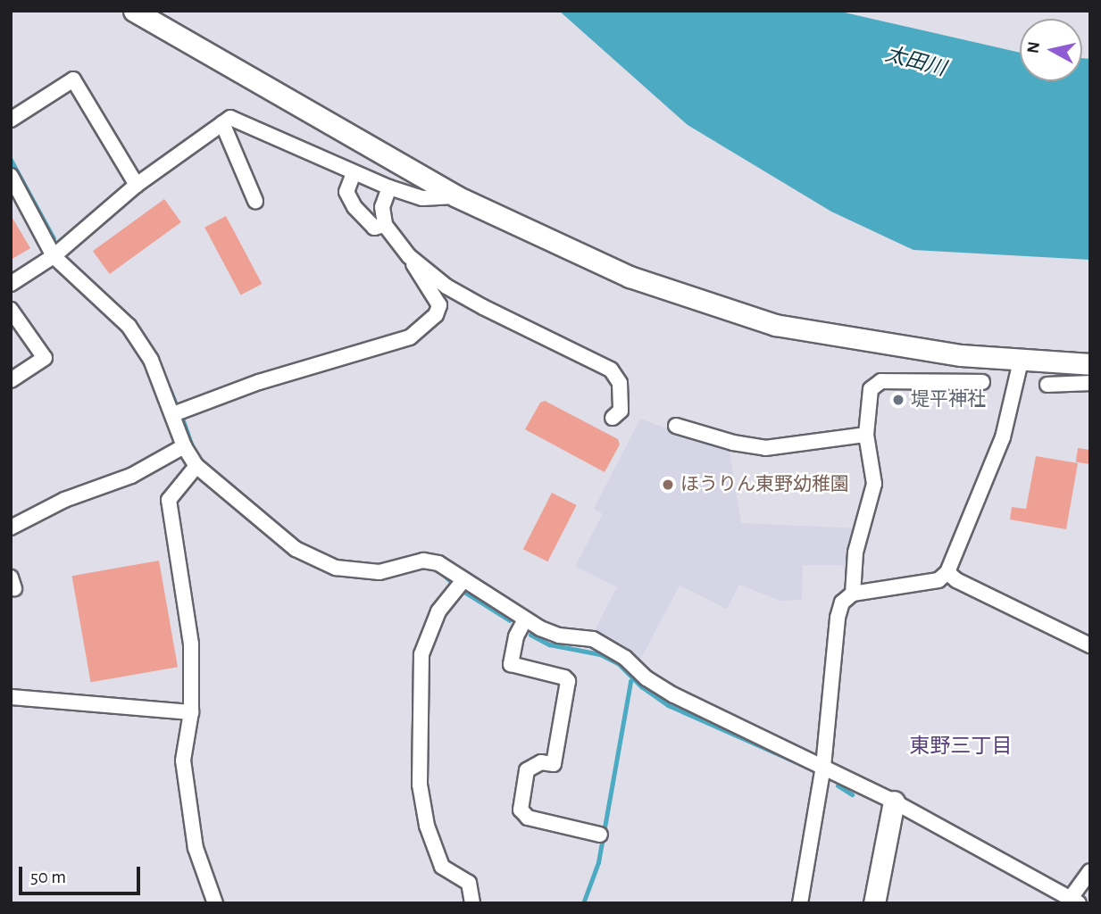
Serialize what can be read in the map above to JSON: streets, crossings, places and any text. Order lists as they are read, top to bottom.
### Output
{
  "districts": ["東野三丁目"],
  "water": ["太田川"],
  "places": ["堤平神社", "ほうりん東野幼稚園"],
  "scale_bar": "50 m",
  "north": "left"
}
